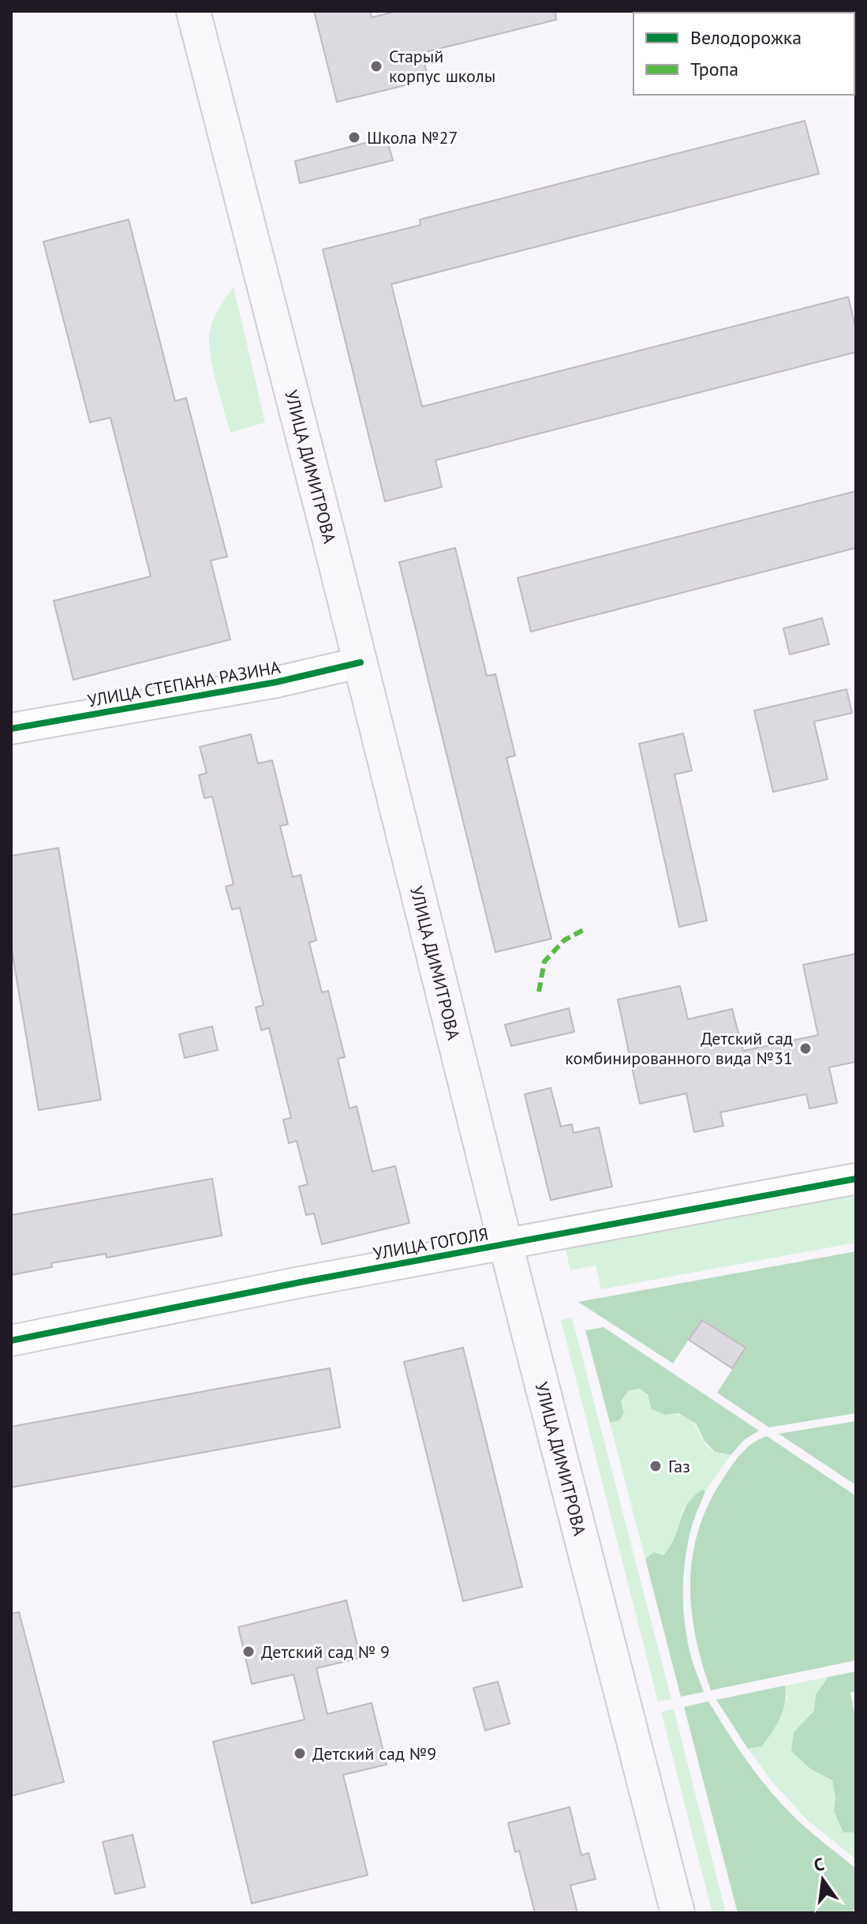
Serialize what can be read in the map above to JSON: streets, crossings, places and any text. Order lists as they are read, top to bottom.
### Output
{
  "streets": {
    "main road": ["УЛИЦА ДИМИТРОВА"],
    "street": ["УЛИЦА СТЕПАНА РАЗИНА", "УЛИЦА ГОГОЛЯ"]
  },
  "crossings": [
    ["УЛИЦА ДИМИТРОВА", "УЛИЦА СТЕПАНА РАЗИНА"],
    ["УЛИЦА ДИМИТРОВА", "УЛИЦА ГОГОЛЯ"]
  ],
  "places": [
    "Старый корпус школы",
    "Школа №27",
    "Детский сад комбинированного вида №31",
    "Газ",
    "Детский сад № 9",
    "Детский сад №9"
  ],
  "legend": ["Велодорожка", "Тропа"],
  "north": "top"
}
